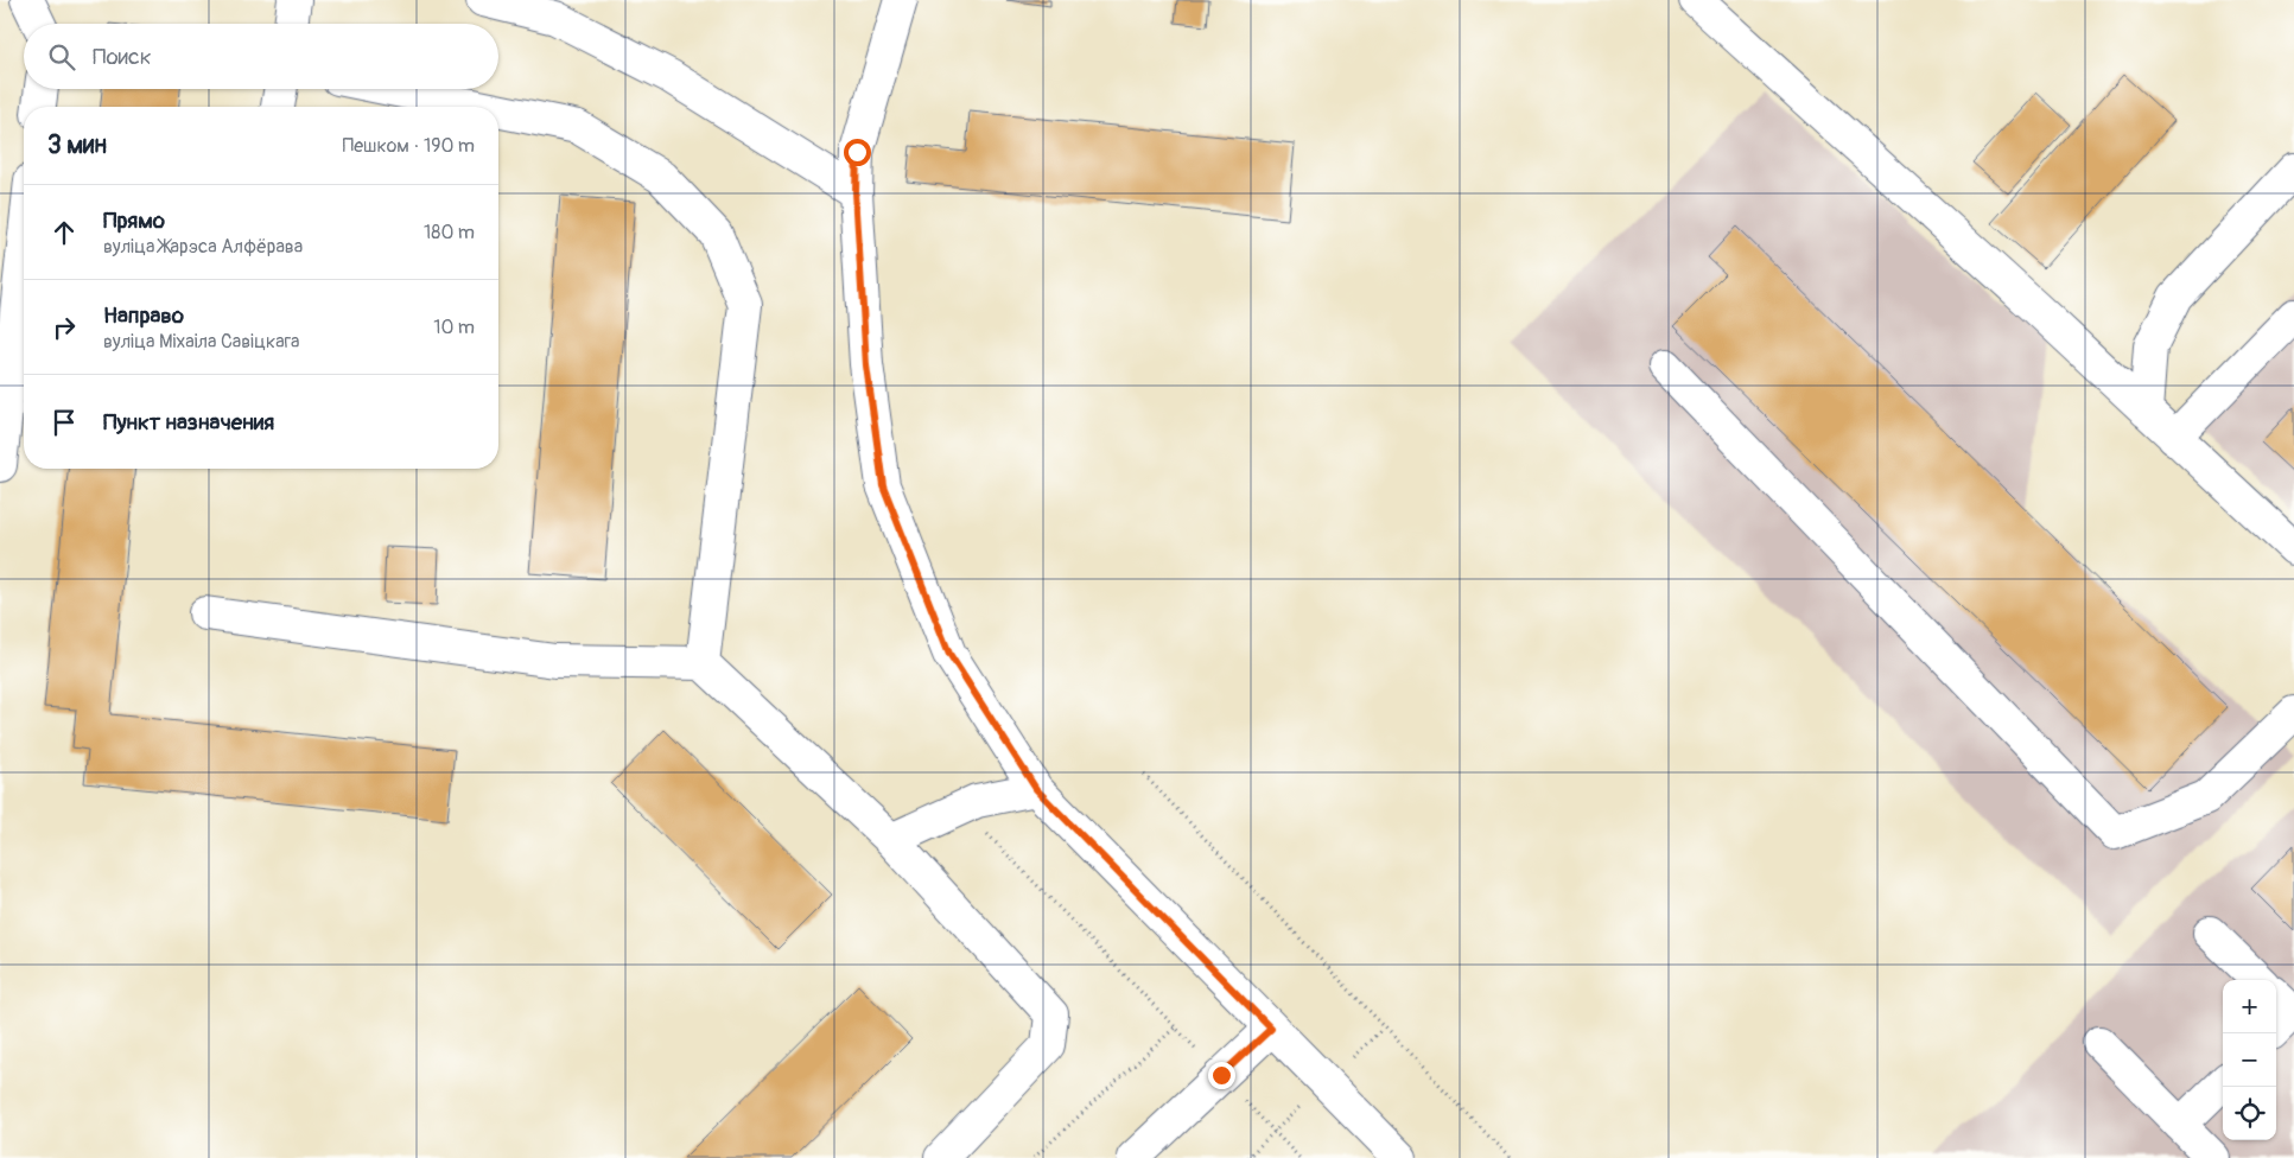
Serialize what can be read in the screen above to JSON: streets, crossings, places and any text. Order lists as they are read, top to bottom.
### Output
{
  "page": {
    "search": "Поиск",
    "heading": ["3 мин", "Пешком · 190 m"],
    "list": [
      ["Прямо", "вуліца Жарэса Алфёрава", "180 m"],
      ["Направо", "вуліца Міхаіла Савіцкага", "10 m"],
      "Пункт назначения"
    ],
    "map_buttons": ["+", "−"]
  }
}
